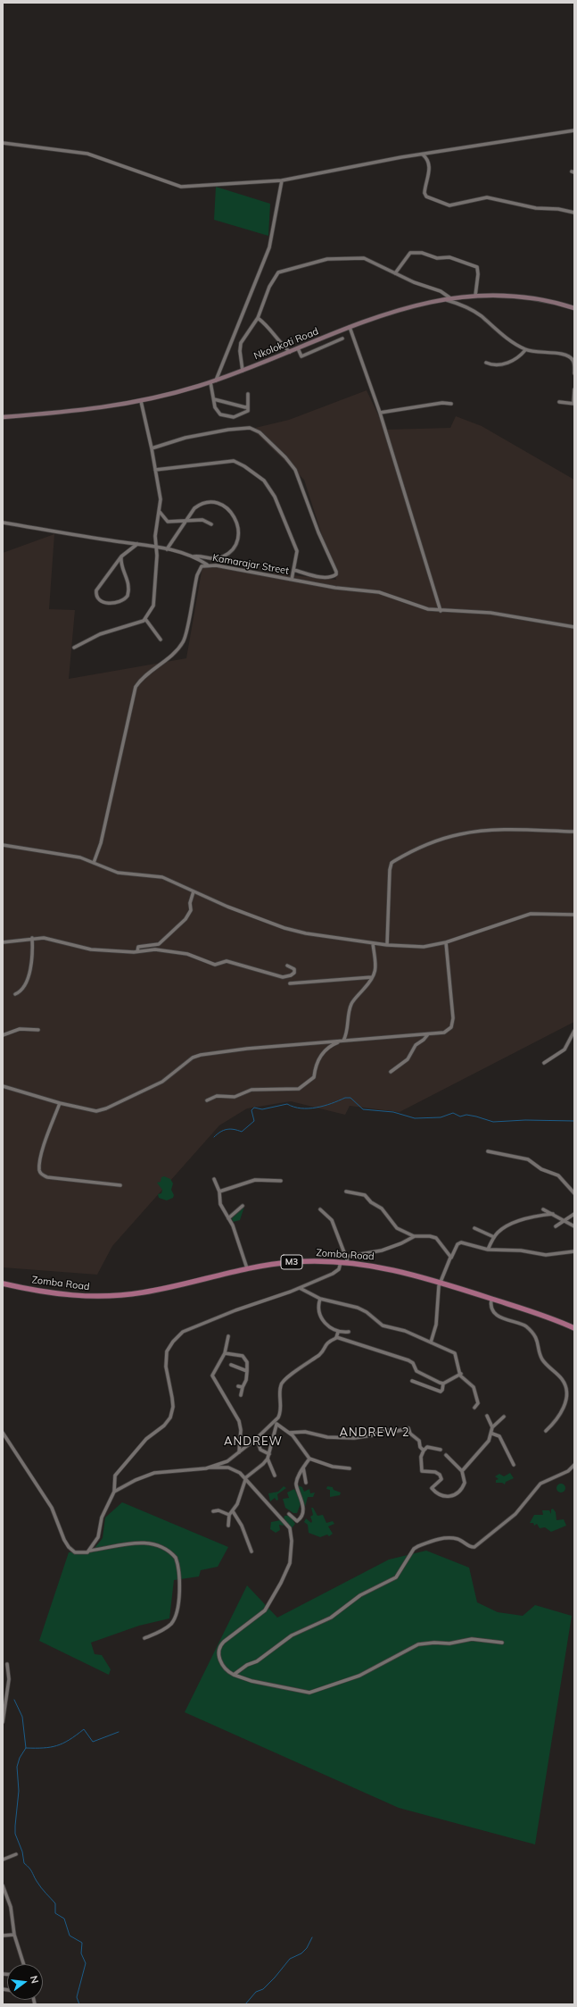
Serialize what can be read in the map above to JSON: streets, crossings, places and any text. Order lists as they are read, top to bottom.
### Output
{
  "streets": {
    "highway": ["Zomba Road", "M3"],
    "main road": ["Nkolokoti Road"],
    "street": ["Kamarajar Street"]
  },
  "districts": ["ANDREW 2", "ANDREW"],
  "north": "right"
}
